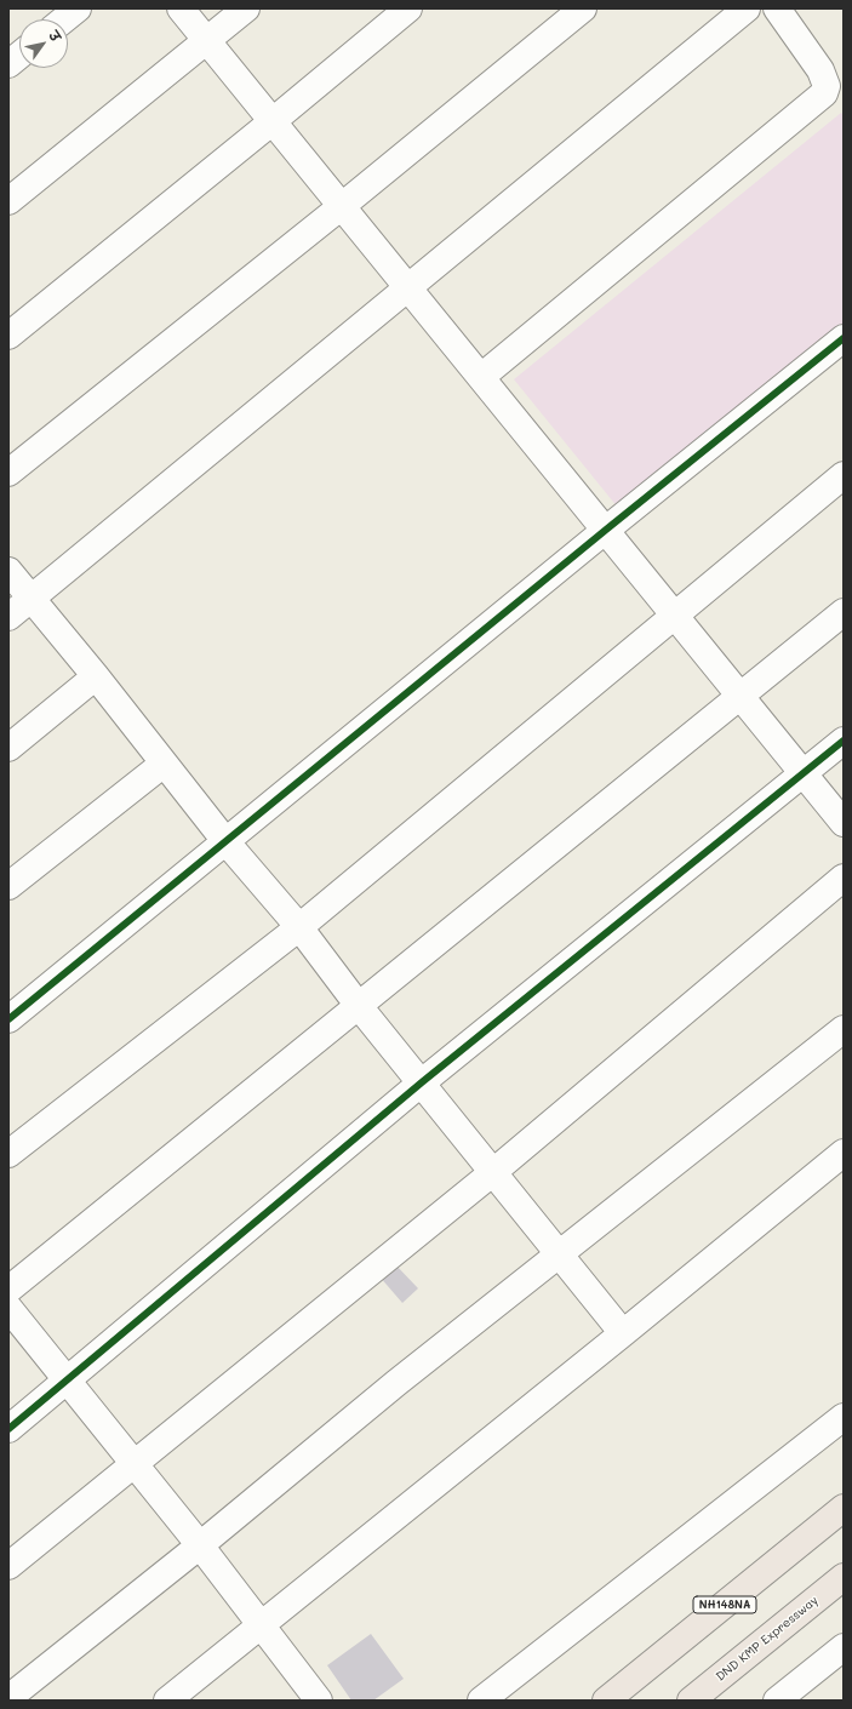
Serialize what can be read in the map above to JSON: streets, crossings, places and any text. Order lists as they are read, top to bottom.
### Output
{
  "streets": {
    "highway": ["NH148NA", "DND KMP Expressway"]
  },
  "north": "top right"
}
